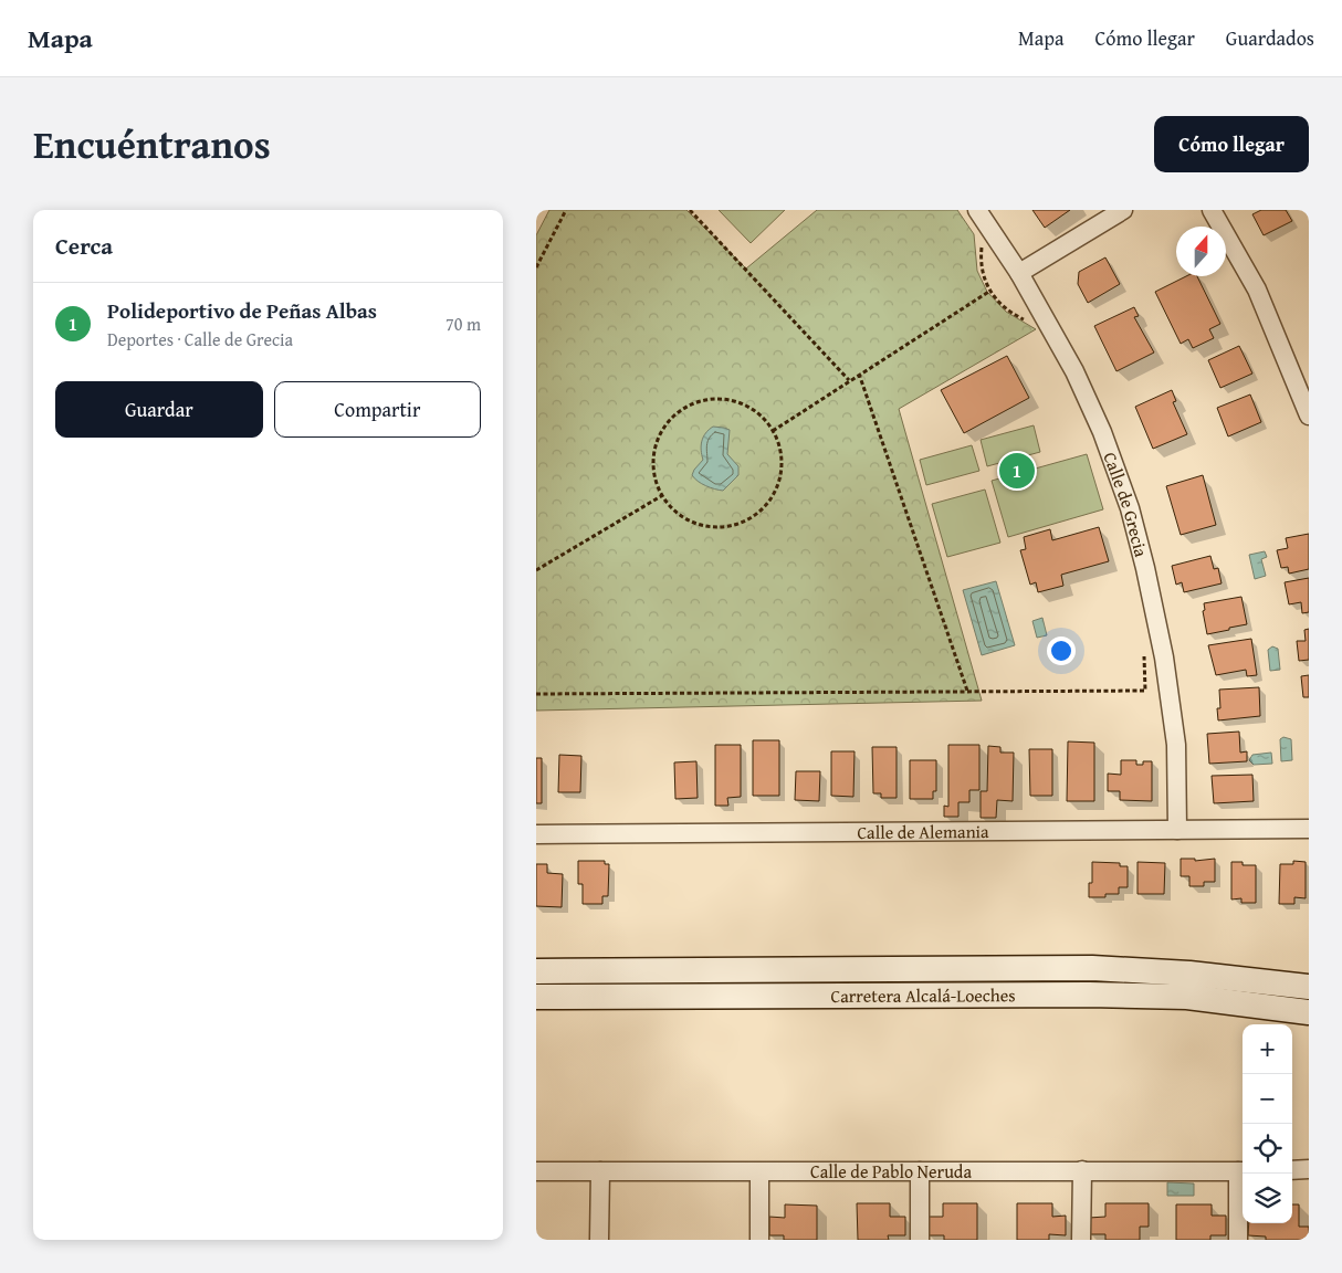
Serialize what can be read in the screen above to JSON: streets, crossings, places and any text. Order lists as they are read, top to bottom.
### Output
{
  "streets": {
    "main road": ["Carretera Alcalá-Loeches"],
    "street": ["Calle de Grecia", "Calle de Alemania", "Calle de Pablo Neruda"]
  },
  "crossings": [
    ["Calle de Grecia", "Calle de Alemania"]
  ],
  "north": "top",
  "page": {
    "header": "Mapa",
    "nav": ["Mapa", "Cómo llegar", "Guardados"],
    "title": "Encuéntranos",
    "buttons": [
      "Cómo llegar",
      ["Guardar", "Compartir"]
    ],
    "heading": "Cerca",
    "list": [
      {
        "mark": "1",
        "name": "Polideportivo de Peñas Albas",
        "note": "Deportes · Calle de Grecia",
        "value": "70 m"
      }
    ],
    "pins": "1",
    "map_buttons": ["+", "−"]
  }
}
